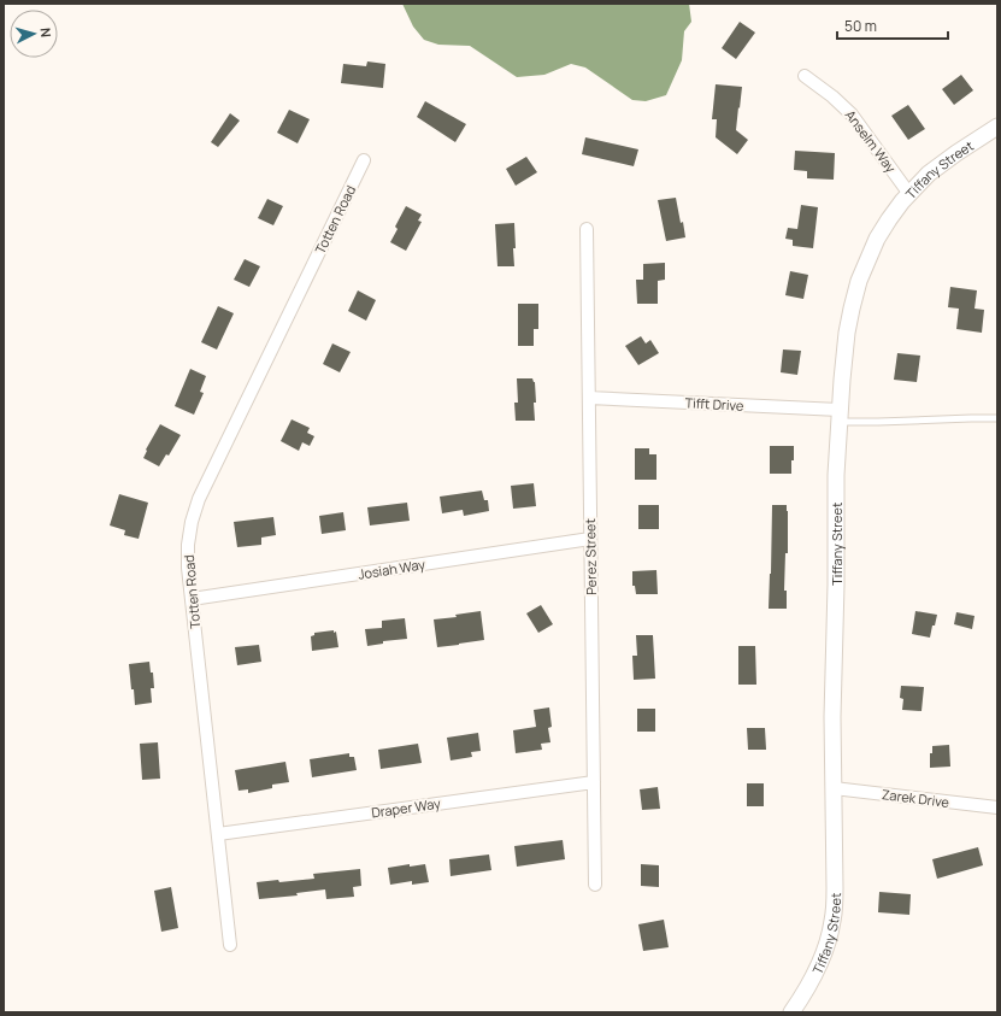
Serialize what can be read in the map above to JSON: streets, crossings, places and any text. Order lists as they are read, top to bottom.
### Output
{
  "streets": {
    "street": [
      "Anselm Way",
      "Tiffany Street",
      "Totten Road",
      "Tifft Drive",
      "Perez Street",
      "Josiah Way",
      "Zarek Drive",
      "Draper Way"
    ]
  },
  "crossings": [
    ["Anselm Way", "Tiffany Street"],
    ["Tiffany Street", "Tifft Drive"],
    ["Tiffany Street", "Zarek Drive"],
    ["Totten Road", "Josiah Way"],
    ["Totten Road", "Draper Way"],
    ["Tifft Drive", "Perez Street"],
    ["Perez Street", "Josiah Way"],
    ["Perez Street", "Draper Way"]
  ],
  "scale_bar": "50 m",
  "north": "right"
}
